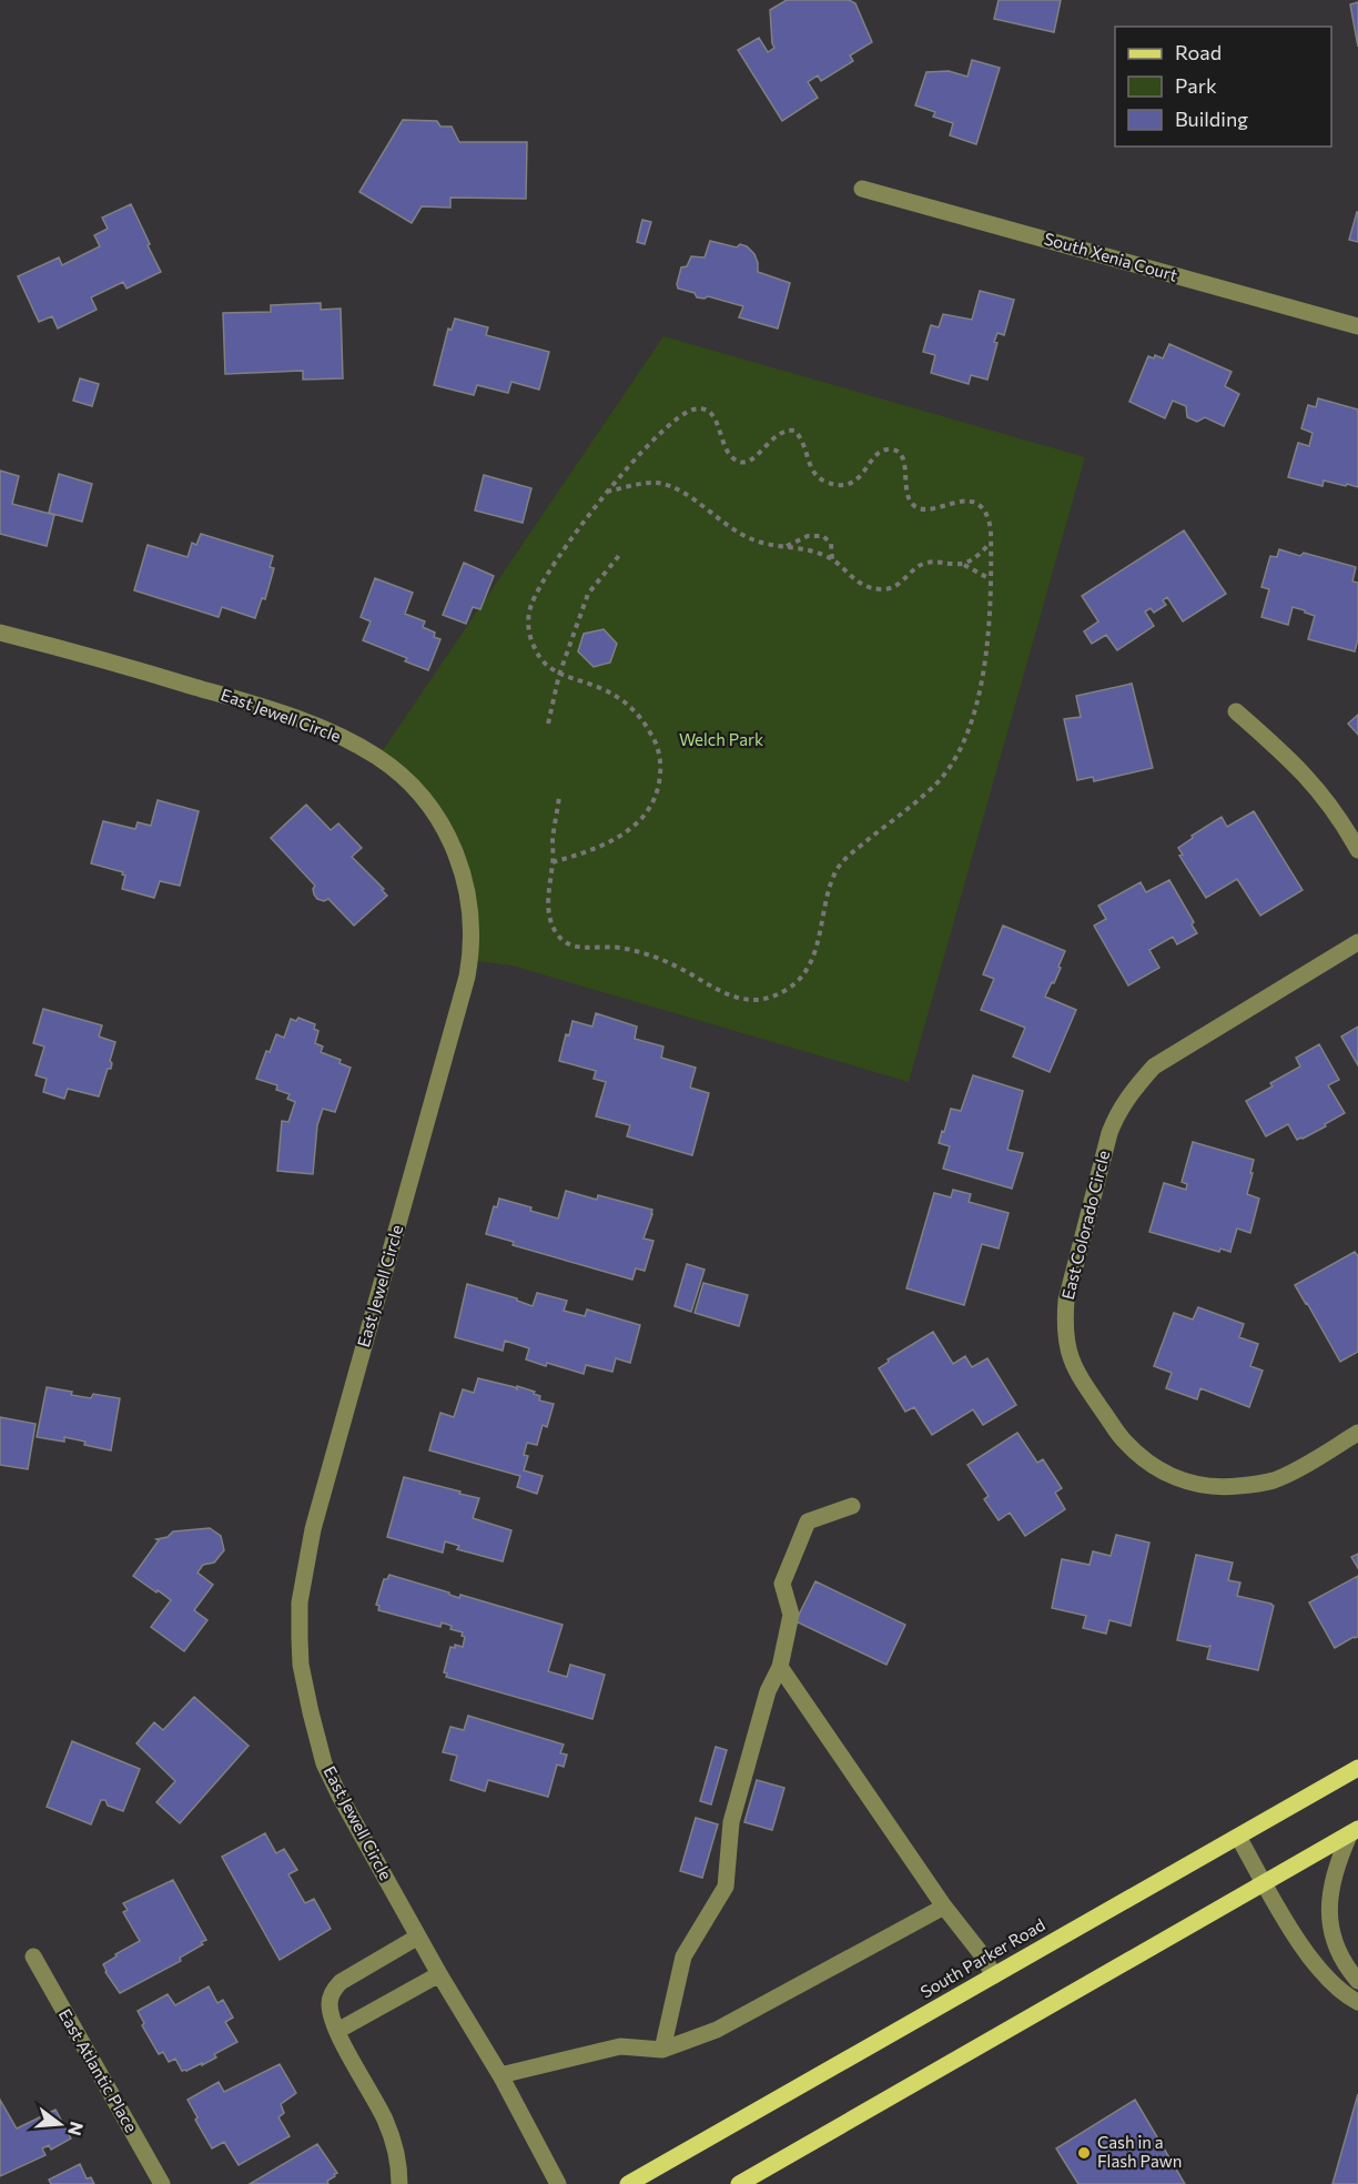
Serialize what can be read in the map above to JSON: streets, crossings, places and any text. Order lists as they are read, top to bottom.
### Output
{
  "streets": {
    "main road": ["South Parker Road"],
    "street": [
      "South Xenia Court",
      "East Jewell Circle",
      "East Colorado Circle",
      "East Atlantic Place"
    ]
  },
  "parks": ["Welch Park"],
  "places": ["Cash in a Flash Pawn"],
  "legend": ["Road", "Park", "Building"],
  "north": "right"
}
